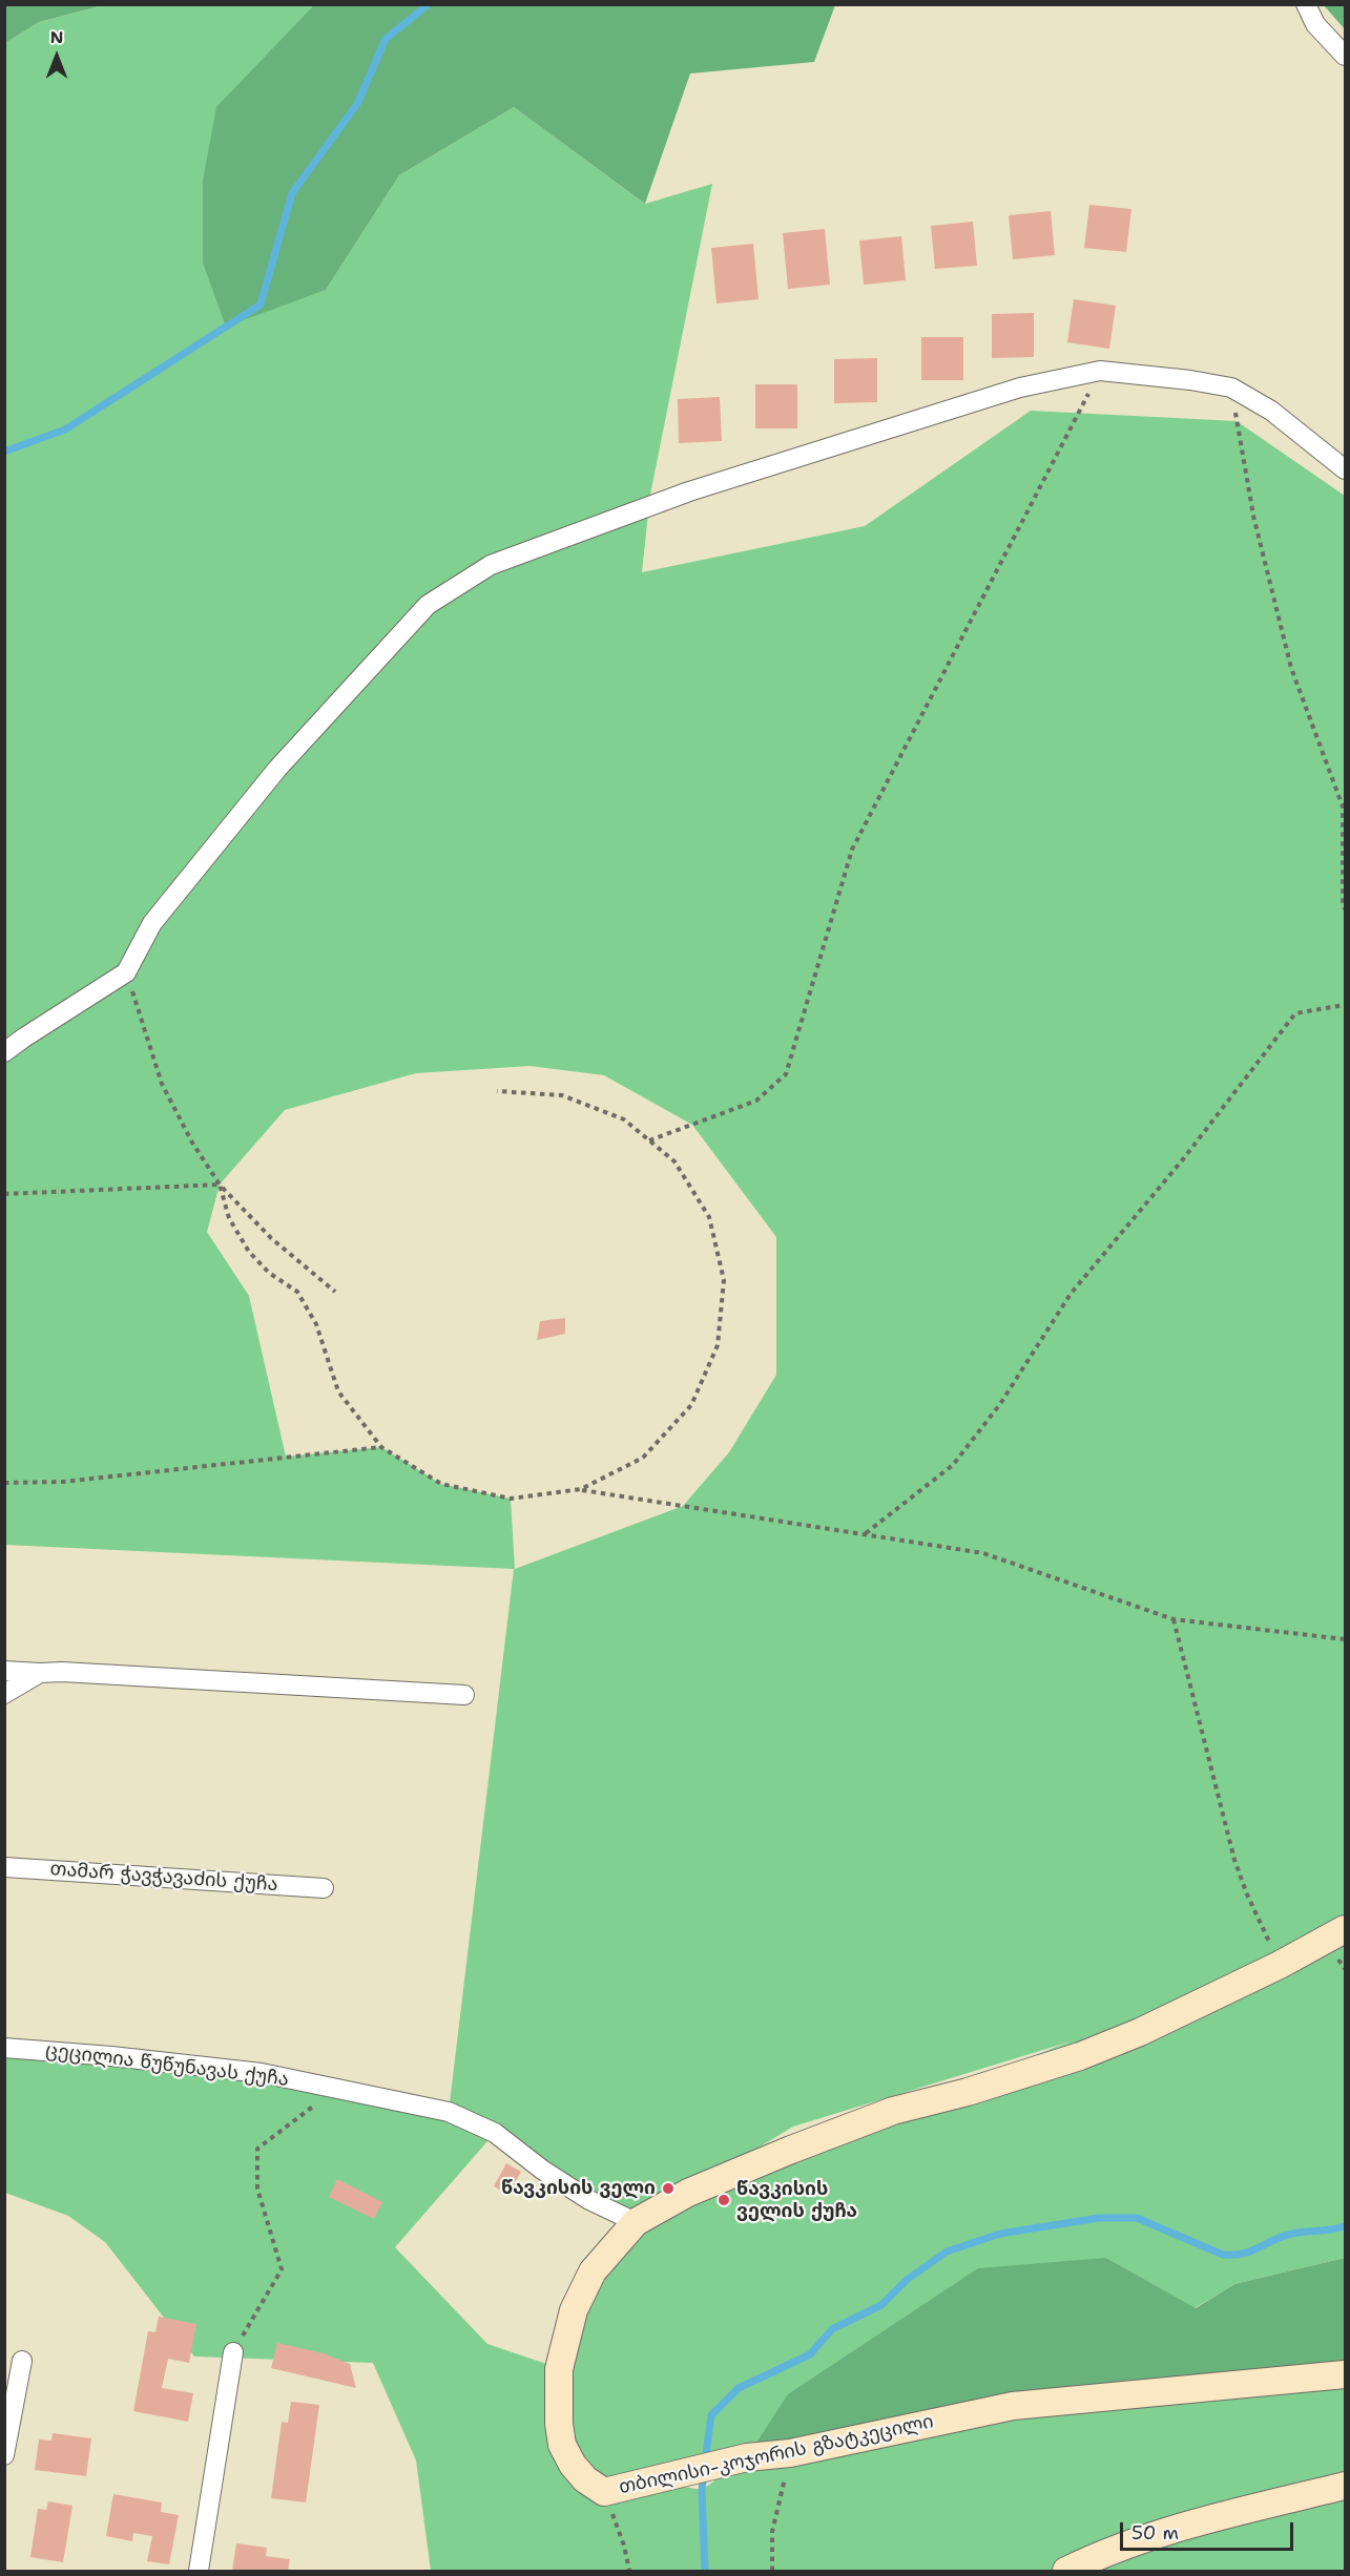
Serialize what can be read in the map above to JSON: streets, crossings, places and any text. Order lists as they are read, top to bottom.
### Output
{
  "streets": {
    "main road": ["თბილისი-კოჯორის გზატკეცილი"],
    "street": ["თამარ ჭავჭავაძის ქუჩა", "ცეცილია წუწუნავას ქუჩა"]
  },
  "crossings": [
    ["ცეცილია წუწუნავას ქუჩა", "თბილისი-კოჯორის გზატკეცილი"]
  ],
  "places": ["წავკისის ველი", "წავკისის ველის ქუჩა"],
  "scale_bar": "50 m",
  "north": "top"
}
